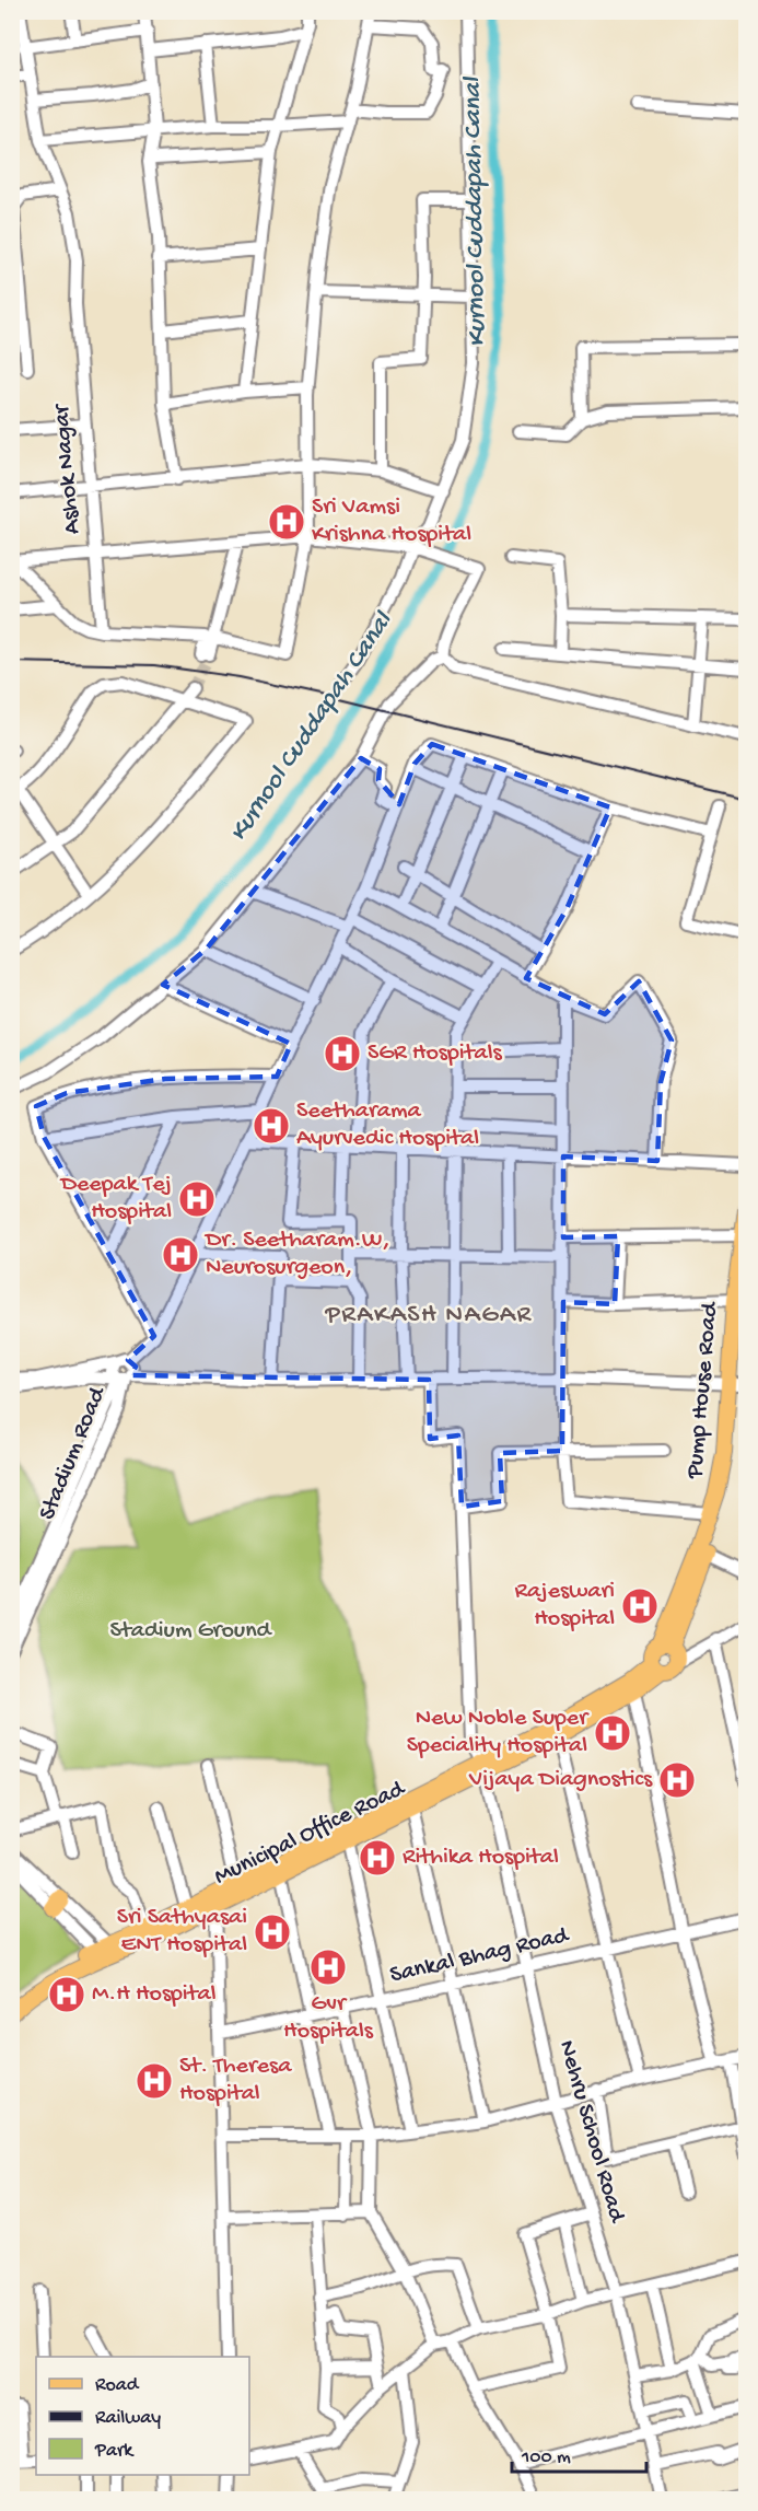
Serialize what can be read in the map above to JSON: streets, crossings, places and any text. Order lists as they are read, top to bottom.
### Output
{
  "streets": {
    "main road": ["Pump House Road", "Municipal Office Road"],
    "street": [
      "Ashok Nagar",
      "Stadium Road",
      "Sankal Bhag Road",
      "Nehru School Road"
    ]
  },
  "crossings": [
    ["Pump House Road", "Municipal Office Road"],
    ["Municipal Office Road", "Nehru School Road"],
    ["Sankal Bhag Road", "Nehru School Road"]
  ],
  "districts": ["PRAKASH NAGAR"],
  "water": ["Kurnool Cuddapah Canal"],
  "parks": ["Stadium Ground"],
  "places": {
    "hospital": [
      "Sri Vamsi Krishna Hospital",
      "SGR Hospitals",
      "Seetharama Ayurvedic Hospital",
      "Deepak Tej Hospital",
      "Dr. Seetharam.W, Neurosurgeon,",
      "Rajeswari Hospital",
      "New Noble Super Speciality Hospital",
      "Vijaya Diagnostics",
      "Rithika Hospital",
      "Sri Sathyasai ENT Hospital",
      "Gvr Hospitals",
      "M.H Hospital",
      "St. Theresa Hospital"
    ]
  },
  "legend": ["Road", "Railway", "Park"],
  "scale_bar": "100 m"
}
